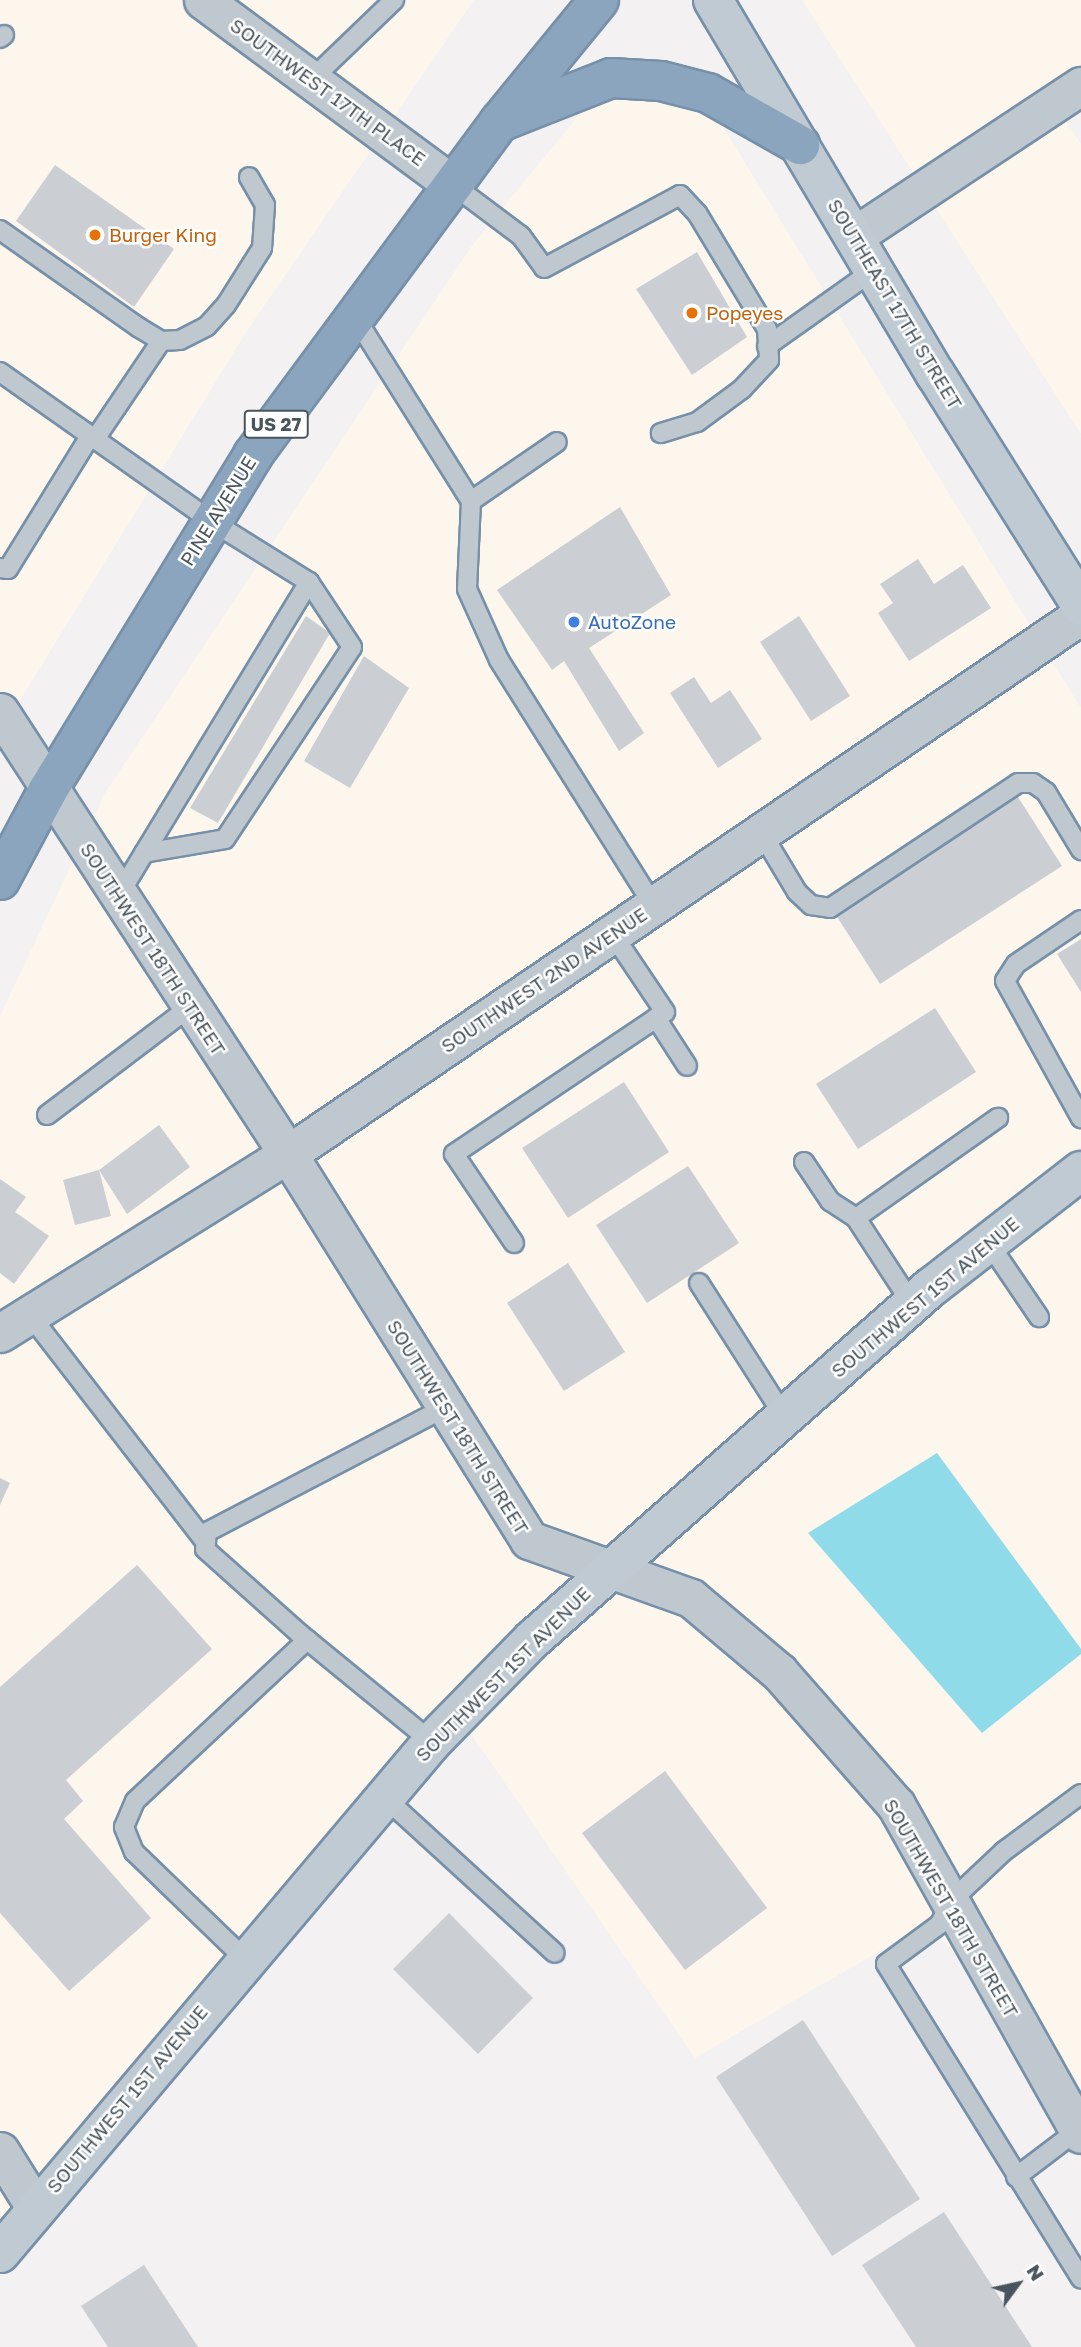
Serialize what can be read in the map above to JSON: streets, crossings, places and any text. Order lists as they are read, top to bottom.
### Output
{
  "streets": {
    "highway": ["US 27", "PINE AVENUE"],
    "street": [
      "SOUTHWEST 17TH PLACE",
      "SOUTHEAST 17TH STREET",
      "SOUTHWEST 18TH STREET",
      "SOUTHWEST 2ND AVENUE",
      "SOUTHWEST 1ST AVENUE"
    ]
  },
  "crossings": [
    ["SOUTHWEST 17TH PLACE", "PINE AVENUE"],
    ["PINE AVENUE", "SOUTHWEST 18TH STREET"],
    ["SOUTHWEST 18TH STREET", "SOUTHWEST 2ND AVENUE"],
    ["SOUTHWEST 18TH STREET", "SOUTHWEST 1ST AVENUE"]
  ],
  "places": ["Burger King", "Popeyes", "AutoZone"],
  "north": "top right"
}
